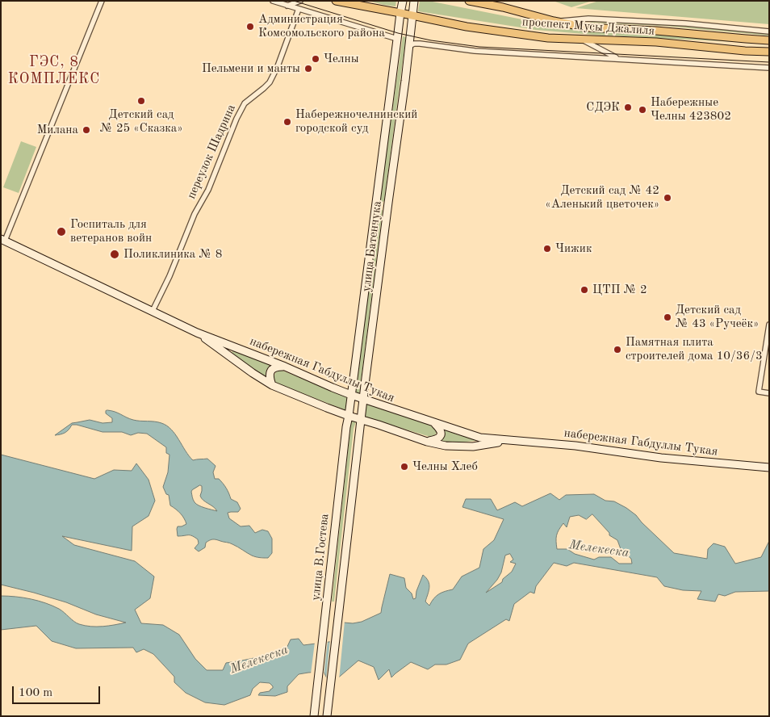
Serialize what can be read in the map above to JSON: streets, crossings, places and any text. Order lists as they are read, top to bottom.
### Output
{
  "streets": {
    "main road": [
      "проспект Мусы Джалиля",
      "улица Батенчука",
      "набережная Габдуллы Тукая",
      "улица В.Гостева"
    ],
    "street": ["переулок Шадрина"]
  },
  "crossings": [
    ["проспект Мусы Джалиля", "улица Батенчука"],
    ["переулок Шадрина", "набережная Габдуллы Тукая"],
    ["улица Батенчука", "набережная Габдуллы Тукая"],
    ["улица Батенчука", "улица В.Гостева"]
  ],
  "districts": ["ГЭС, 8 КОМПЛЕКС"],
  "water": ["Мелекеска"],
  "places": [
    "Администрация Комсомольского района",
    "Челны",
    "Пельмени и манты",
    "Детский сад № 25 «Сказка»",
    "СДЭК",
    "Набережные Челны 423802",
    "Набережночелнинский городской суд",
    "Милана",
    "Детский сад № 42 «Аленький цветочек»",
    "Госпиталь для ветеранов войн",
    "Чижик",
    "Поликлиника № 8",
    "ЦТП № 2",
    "Детский сад № 43 «Ручеёк»",
    "Памятная плита строителей дома 10/36/3",
    "Челны Хлеб"
  ],
  "scale_bar": "100 m"
}
